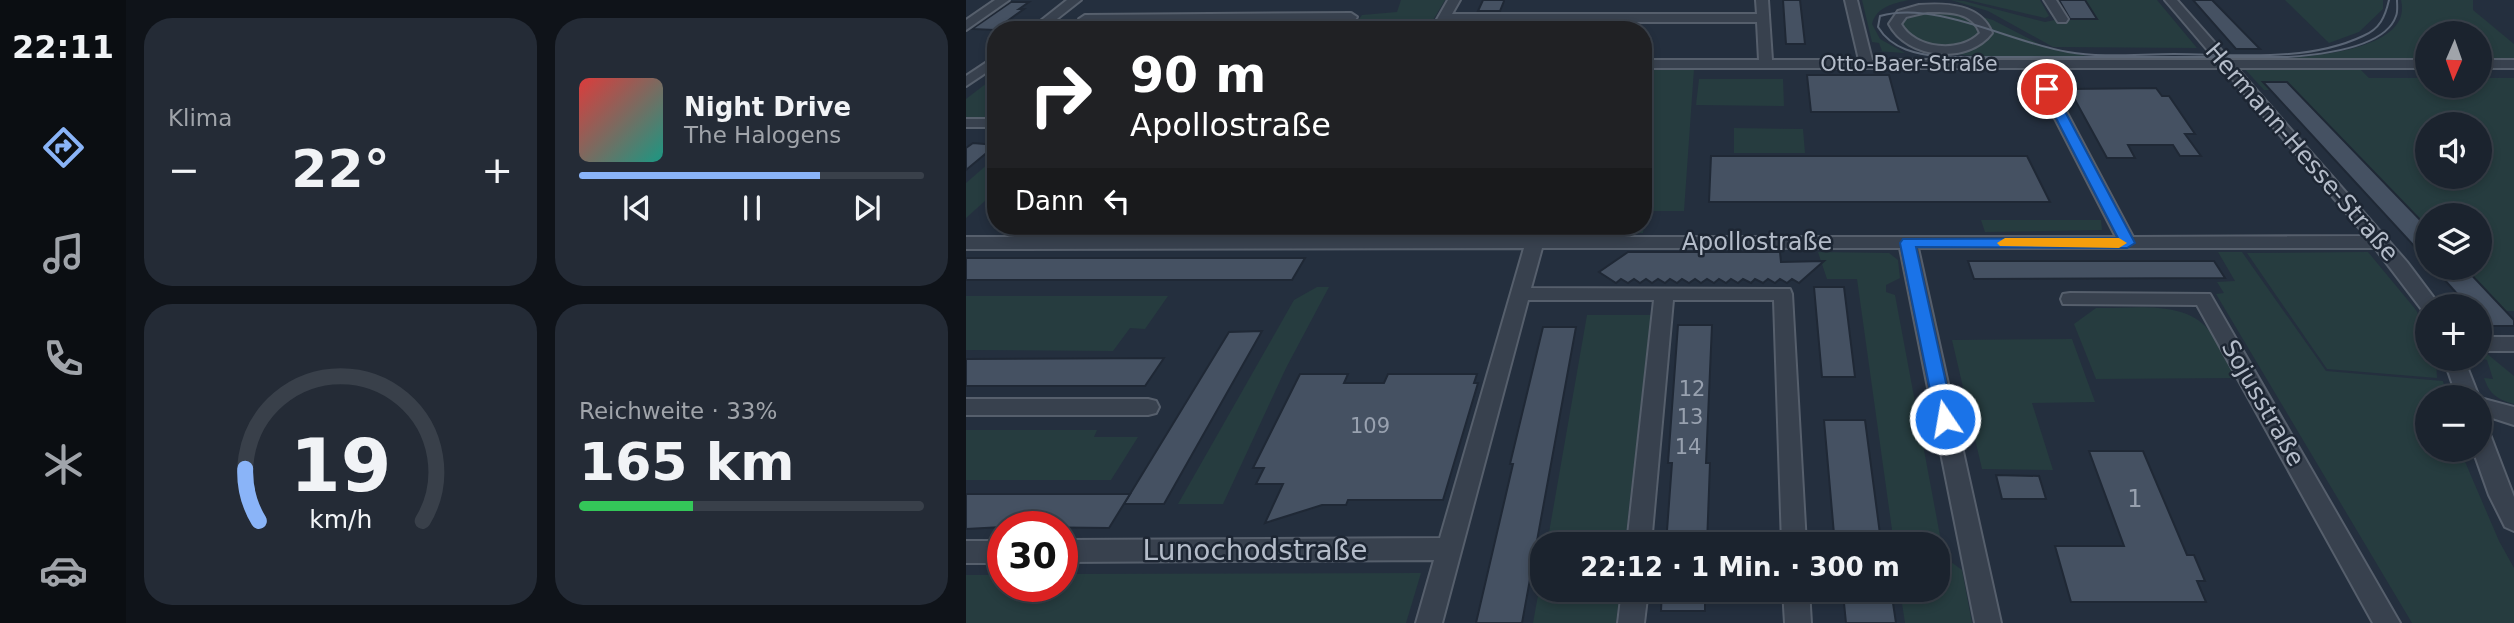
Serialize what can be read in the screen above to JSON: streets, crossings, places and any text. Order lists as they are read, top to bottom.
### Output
{
  "streets": {
    "street": [
      "Otto-Baer-Straße",
      "Hermann-Hesse-Straße",
      "Apollostraße",
      "Sojusstraße",
      "Lunochodstraße"
    ]
  },
  "crossings": [
    ["Otto-Baer-Straße", "Hermann-Hesse-Straße"],
    ["Hermann-Hesse-Straße", "Apollostraße"]
  ],
  "house_numbers": [
    "12",
    "13",
    "109",
    "14",
    "1"
  ],
  "north": "bottom",
  "page": {
    "tabs": "22:11",
    "tile": [
      "Klima",
      ["Reichweite · 33%", "165 km"]
    ],
    "map_buttons": ["+", "−"],
    "turn": ["90 m", "Apollostraße"],
    "song": ["Night Drive", "The Halogens"],
    "heat": ["−", "22°", "+"],
    "then": "Dann",
    "limit": "30",
    "trip": "22:12 · 1 Min. · 300 m",
    "gauge": ["19", "km/h"]
  }
}
